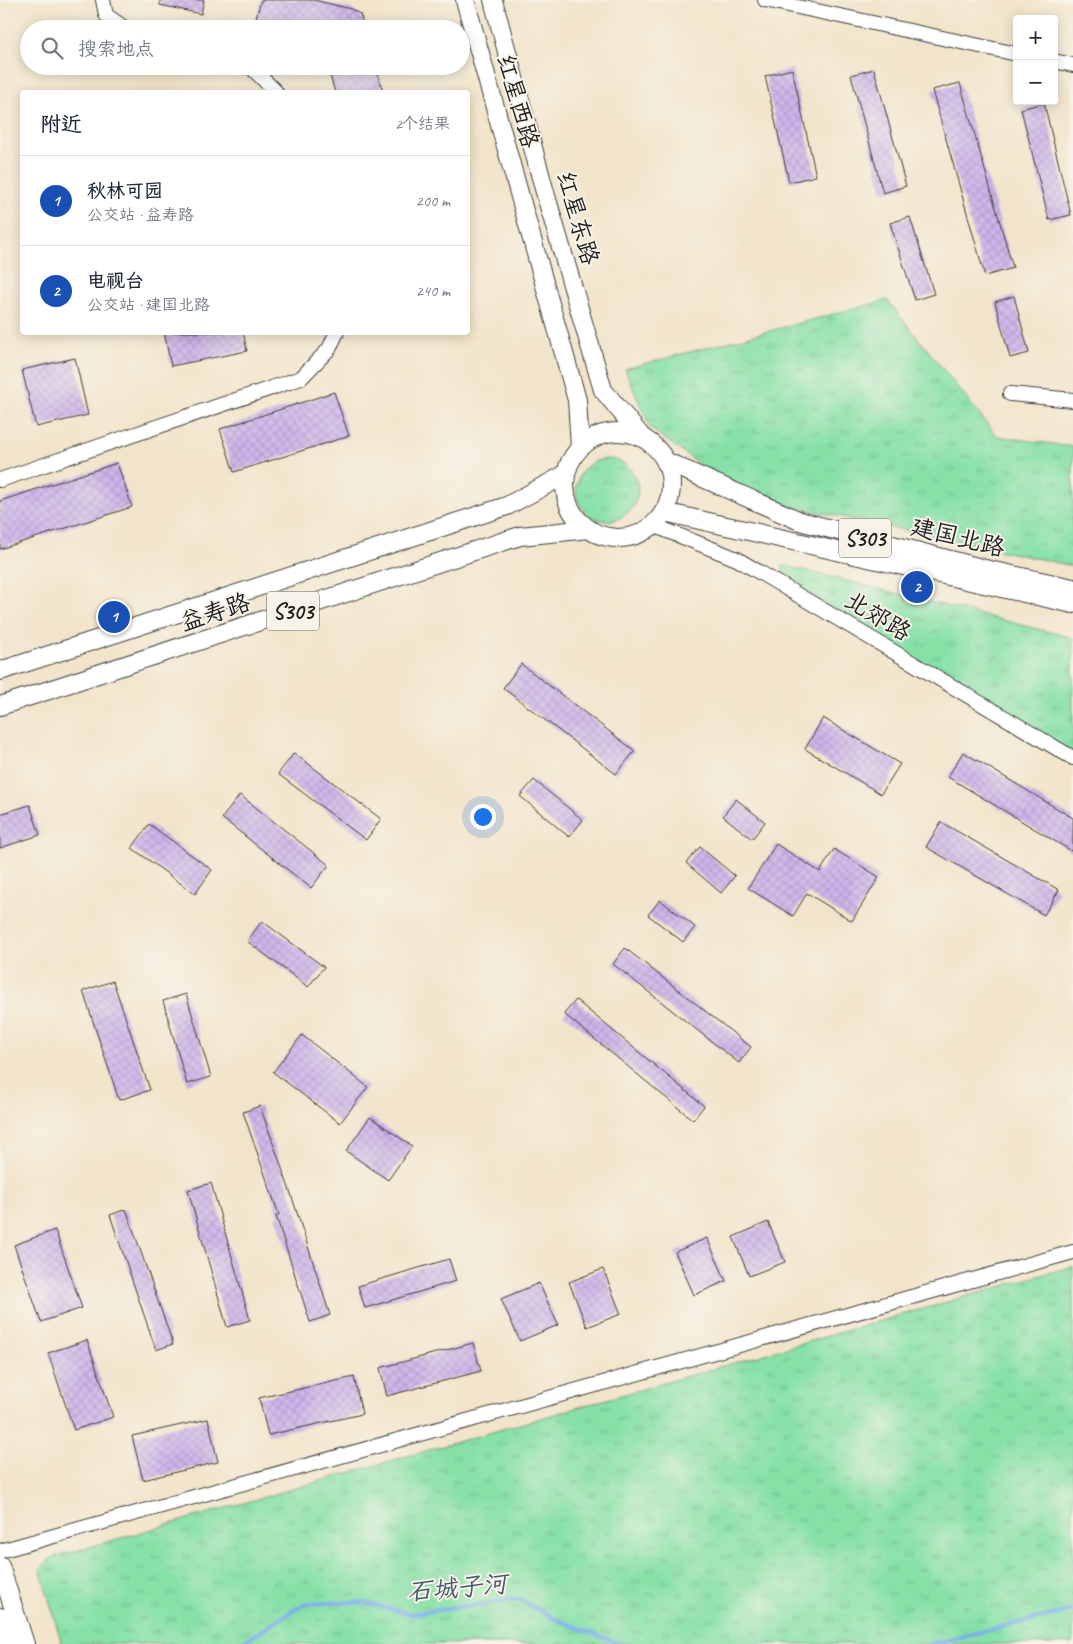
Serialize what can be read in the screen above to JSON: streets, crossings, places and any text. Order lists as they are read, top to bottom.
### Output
{
  "streets": {
    "main road": [
      "红星西路",
      "红星东路",
      "建国北路",
      "S303",
      "益寿路"
    ],
    "street": ["北郊路"]
  },
  "crossings": [
    ["红星西路", "红星东路"],
    ["红星西路", "建国北路"],
    ["红星西路", "益寿路"],
    ["红星西路", "北郊路"],
    ["红星东路", "建国北路"],
    ["红星东路", "益寿路"],
    ["红星东路", "北郊路"],
    ["建国北路", "益寿路"],
    ["建国北路", "北郊路"],
    ["益寿路", "北郊路"]
  ],
  "water": ["石城子河"],
  "page": {
    "map_buttons": ["+", "−"],
    "search": "搜索地点",
    "heading": ["附近", "2个结果"],
    "list": [
      {
        "mark": "1",
        "name": "秋林可园",
        "note": "公交站 · 益寿路",
        "value": "200 m"
      },
      {
        "mark": "2",
        "name": "电视台",
        "note": "公交站 · 建国北路",
        "value": "240 m"
      }
    ],
    "pins": ["2", "1"]
  }
}
